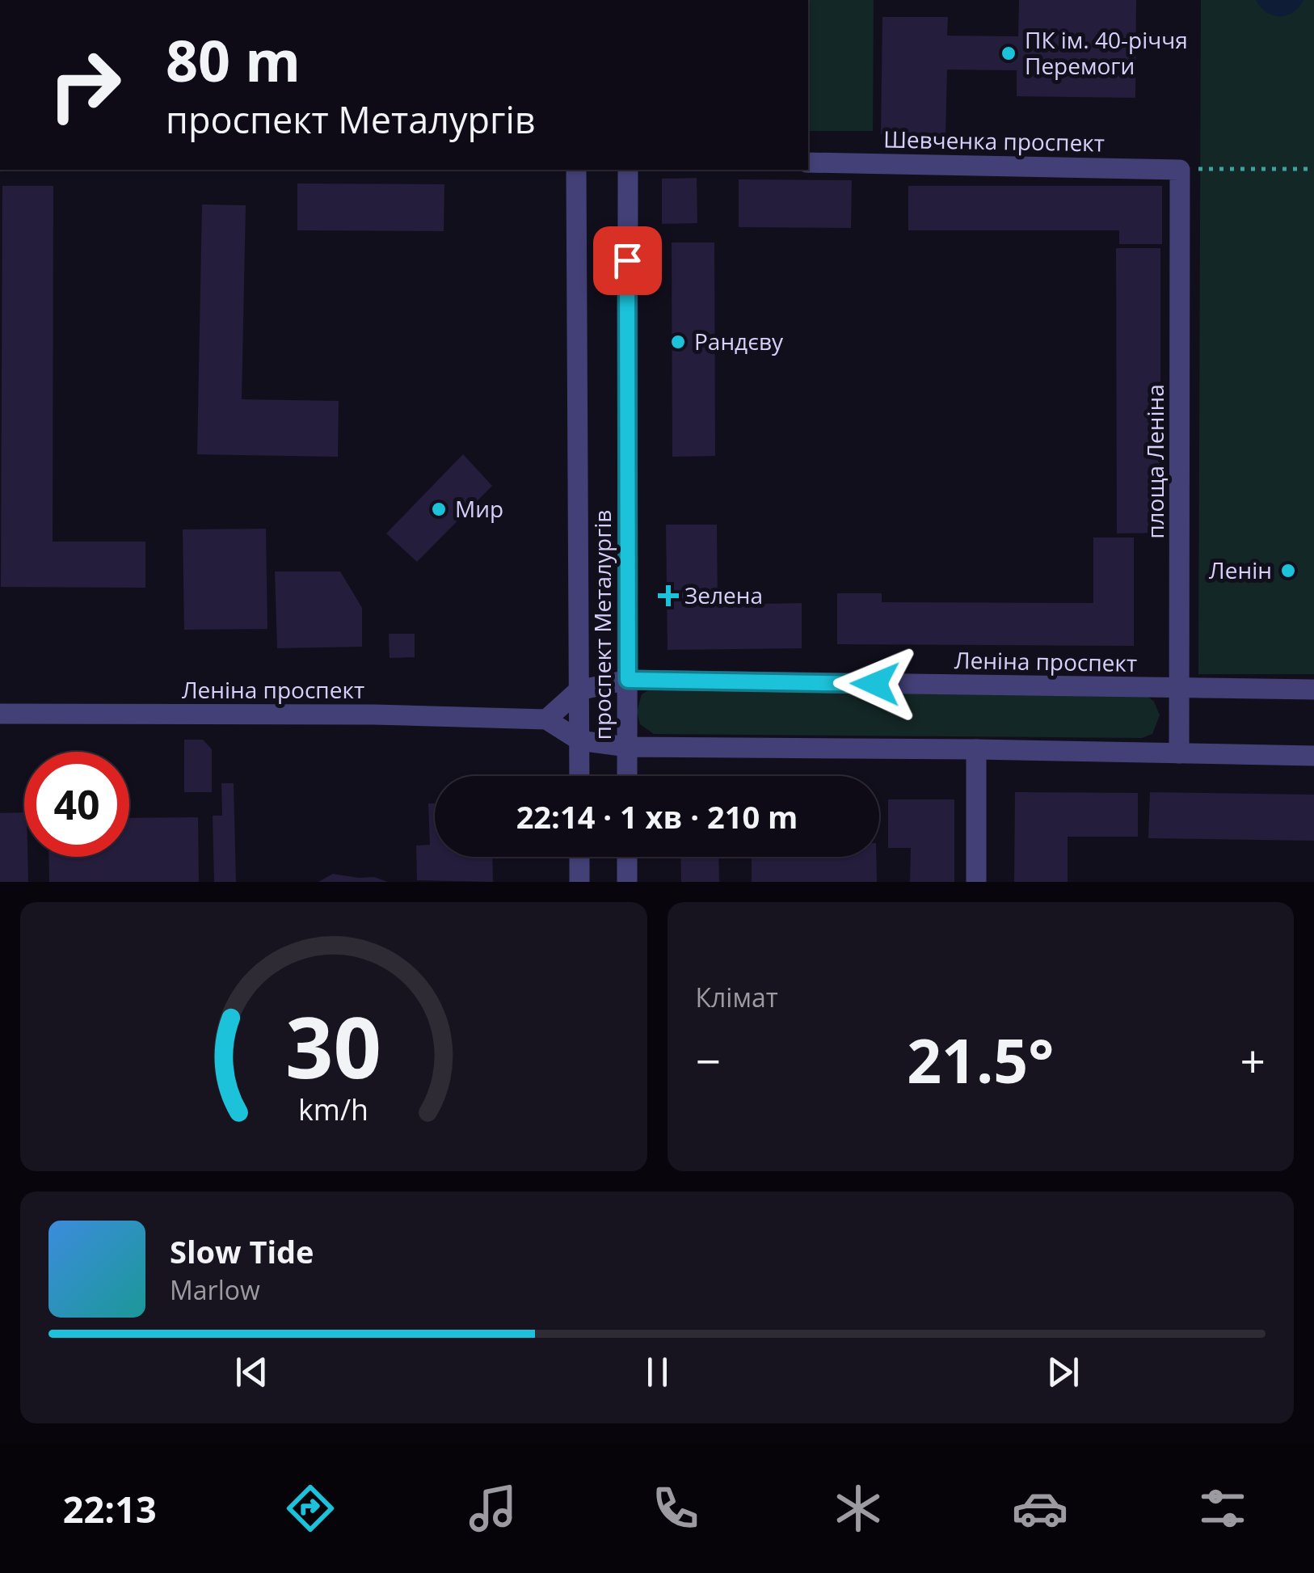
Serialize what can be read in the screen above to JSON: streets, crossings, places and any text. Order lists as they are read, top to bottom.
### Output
{
  "streets": {
    "street": [
      "Шевченка проспект",
      "площа Леніна",
      "проспект Металургів",
      "Леніна проспект"
    ]
  },
  "crossings": [
    ["Шевченка проспект", "площа Леніна"],
    ["площа Леніна", "Леніна проспект"],
    ["проспект Металургів", "Леніна проспект"]
  ],
  "places": {
    "other": [
      "ПК ім. 40-річчя Перемоги",
      "Рандєву",
      "Мир",
      "Ленін"
    ],
    "health": ["Зелена"]
  },
  "page": {
    "turn": ["80 m", "проспект Металургів"],
    "limit": "40",
    "trip": "22:14 · 1 хв · 210 m",
    "tile": "Клімат",
    "heat": ["−", "21.5°", "+"],
    "song": ["Slow Tide", "Marlow"],
    "tabs": "22:13",
    "gauge": ["30", "km/h"]
  }
}
